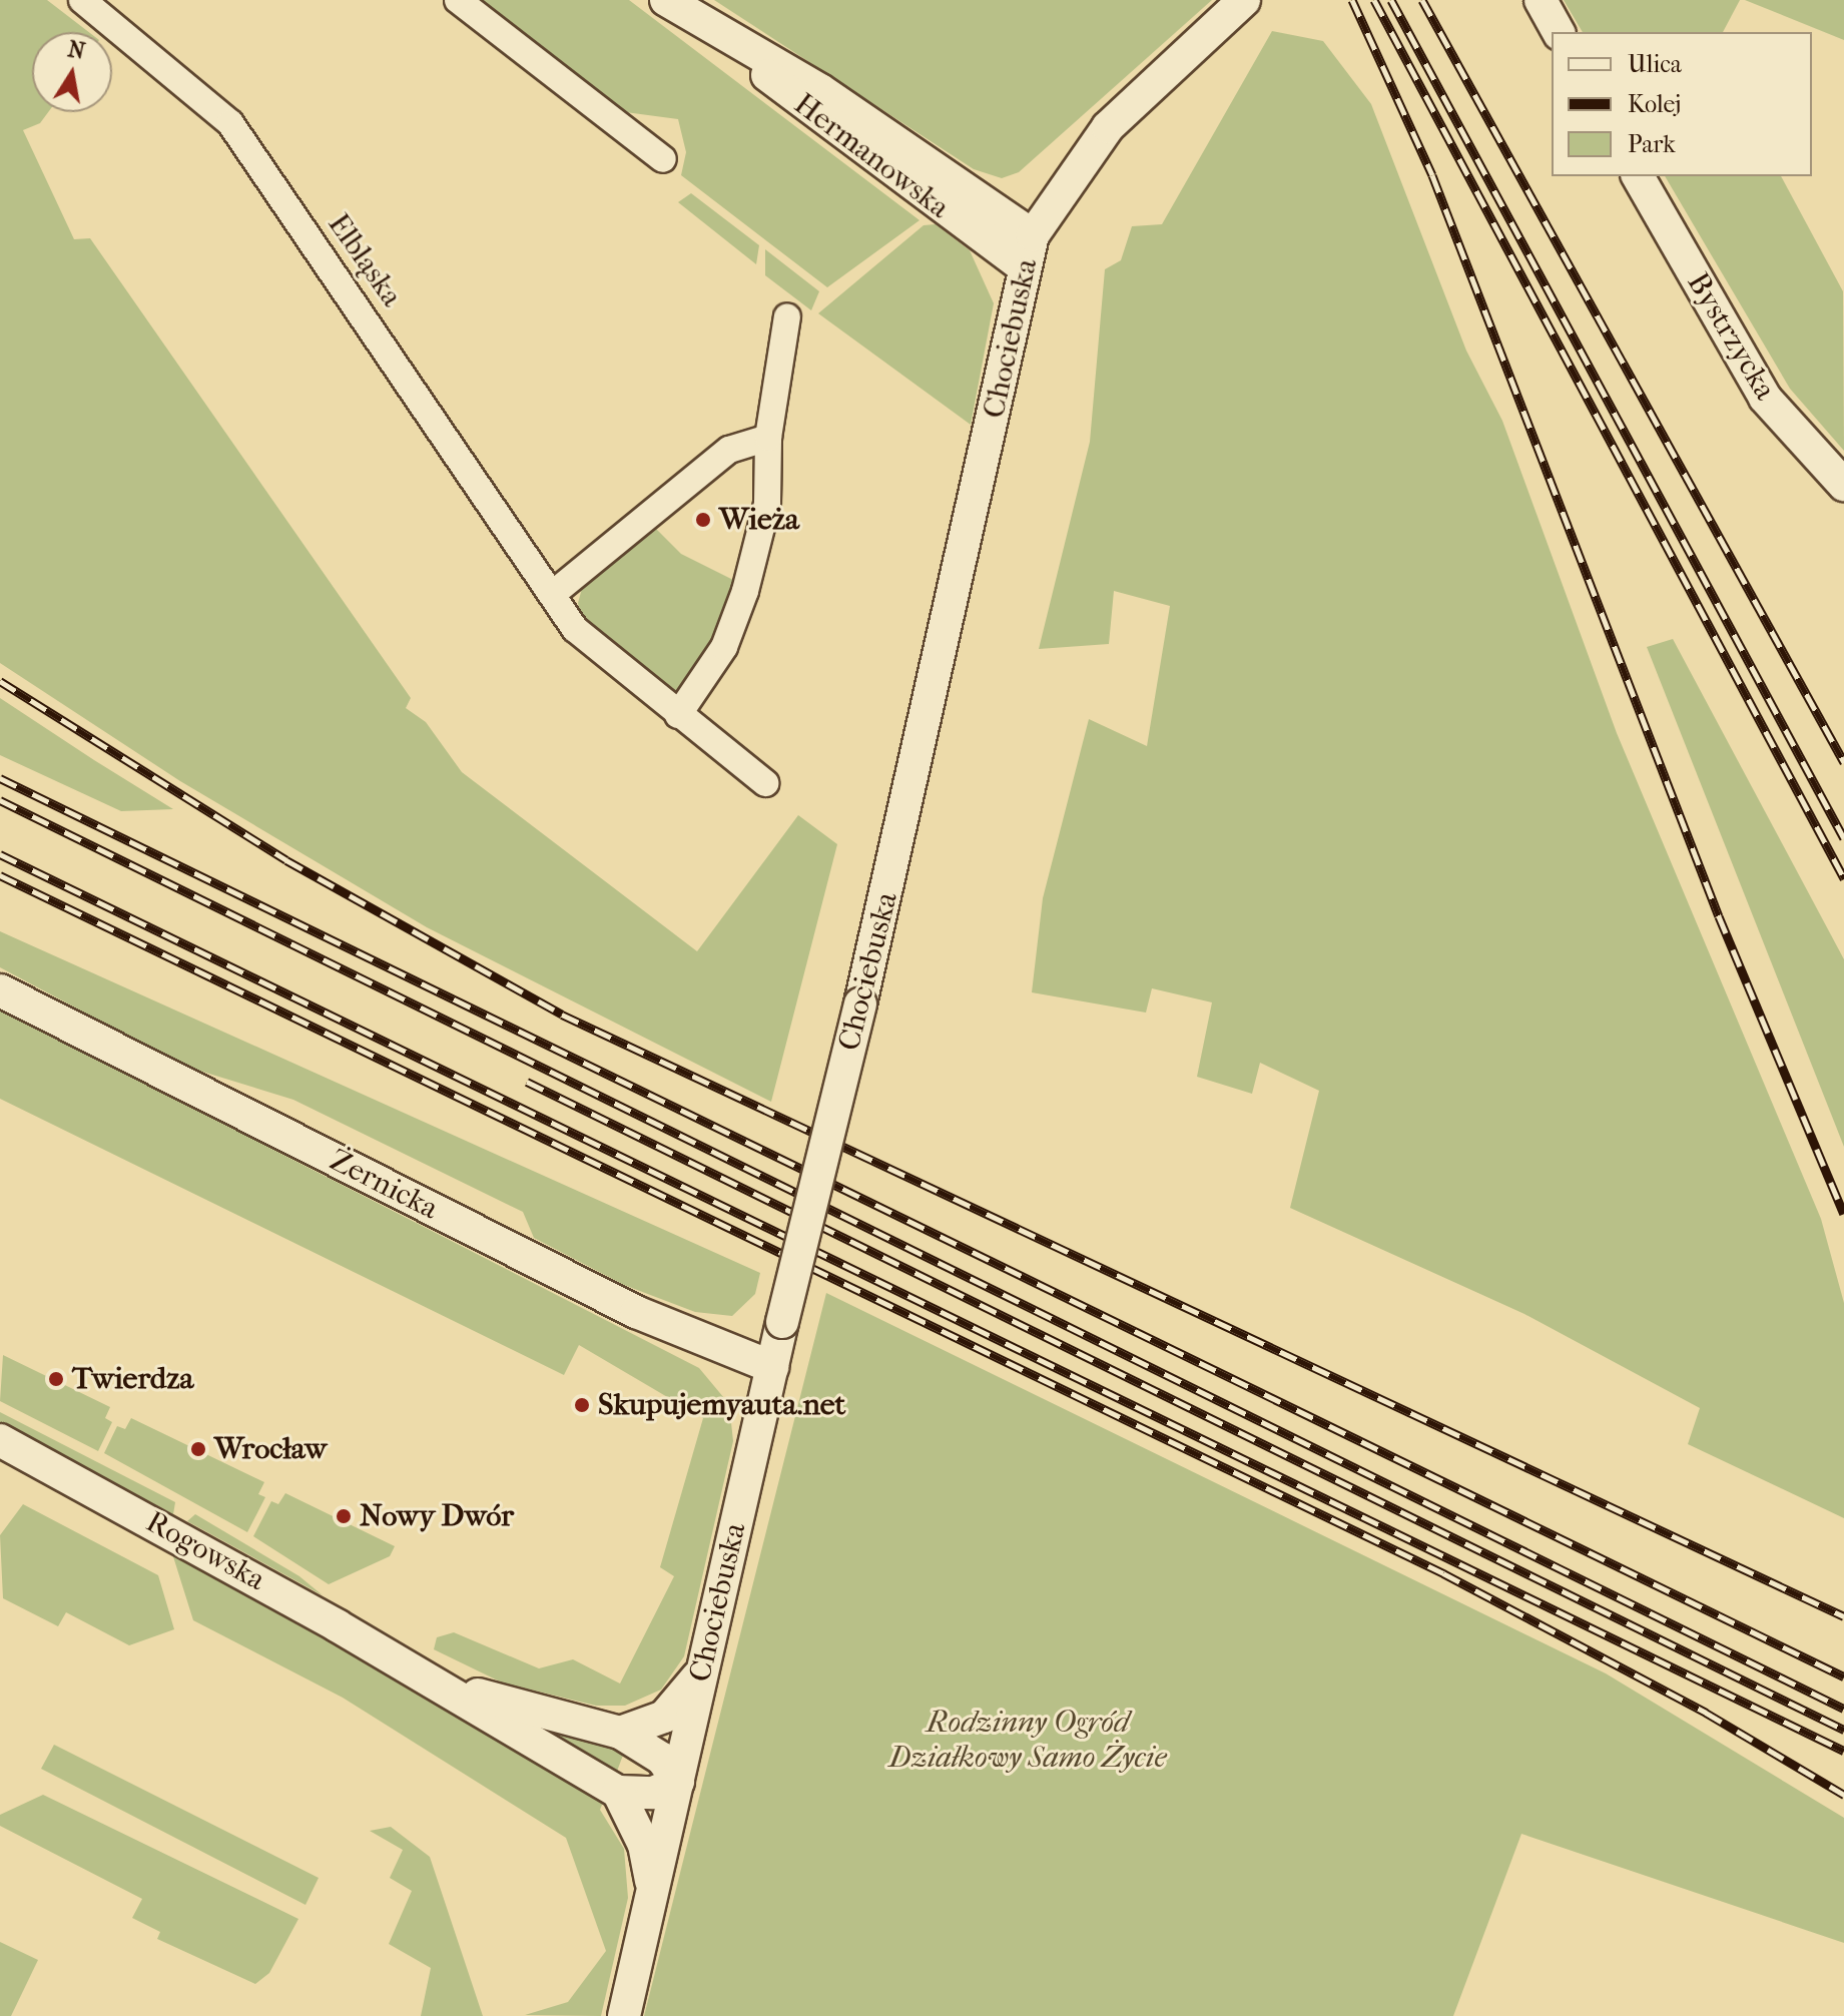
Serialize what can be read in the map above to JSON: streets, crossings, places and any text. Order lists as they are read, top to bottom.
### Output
{
  "streets": {
    "street": [
      "Hermanowska",
      "Elbląska",
      "Bystrzycka",
      "Chociebuska",
      "Żernicka",
      "Rogowska"
    ]
  },
  "crossings": [
    ["Hermanowska", "Chociebuska"],
    ["Chociebuska", "Żernicka"],
    ["Chociebuska", "Rogowska"]
  ],
  "parks": ["Rodzinny Ogród Działkowy Samo Życie"],
  "places": [
    "Wieża",
    "Twierdza",
    "Skupujemyauta.net",
    "Wrocław",
    "Nowy Dwór"
  ],
  "legend": ["Ulica", "Kolej", "Park"],
  "north": "top"
}
